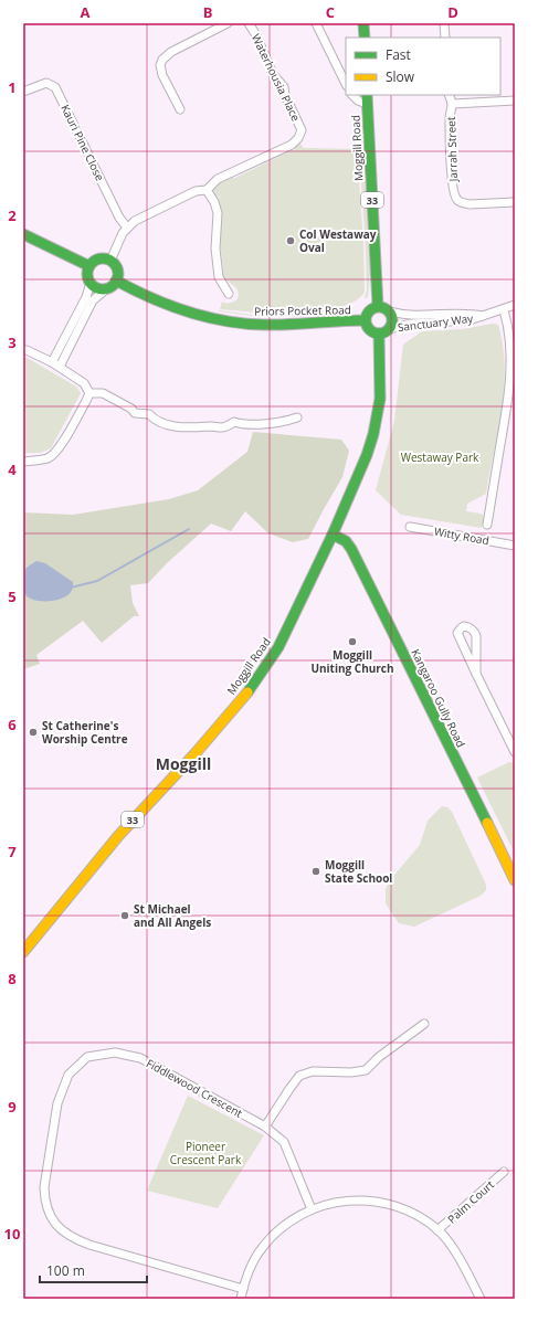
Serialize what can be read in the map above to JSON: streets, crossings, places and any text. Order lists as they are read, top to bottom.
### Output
{
  "streets": {
    "main road": [
      "Moggill Road",
      "33",
      "Priors Pocket Road",
      "Kangaroo Gully Road"
    ],
    "street": [
      "Waterhousia Place",
      "Kauri Pine Close",
      "Jarrah Street",
      "Sanctuary Way",
      "Witty Road",
      "Fiddlewood Crescent",
      "Palm Court"
    ]
  },
  "crossings": [
    ["Waterhousia Place", "Kauri Pine Close"],
    ["Moggill Road", "Priors Pocket Road"],
    ["Moggill Road", "Sanctuary Way"],
    ["Moggill Road", "Kangaroo Gully Road"],
    ["Priors Pocket Road", "Sanctuary Way"]
  ],
  "districts": ["Moggill"],
  "parks": ["Westaway Park", "Pioneer Crescent Park"],
  "places": [
    "Col Westaway Oval",
    "Moggill Uniting Church",
    "St Catherine's Worship Centre",
    "Moggill State School",
    "St Michael and All Angels"
  ],
  "legend": ["Fast", "Slow"],
  "scale_bar": "100 m",
  "grid": {
    "columns": [
      "A",
      "B",
      "C",
      "D"
    ],
    "rows": [
      "1",
      "2",
      "3",
      "4",
      "5",
      "6",
      "7",
      "8",
      "9",
      "10"
    ]
  }
}
